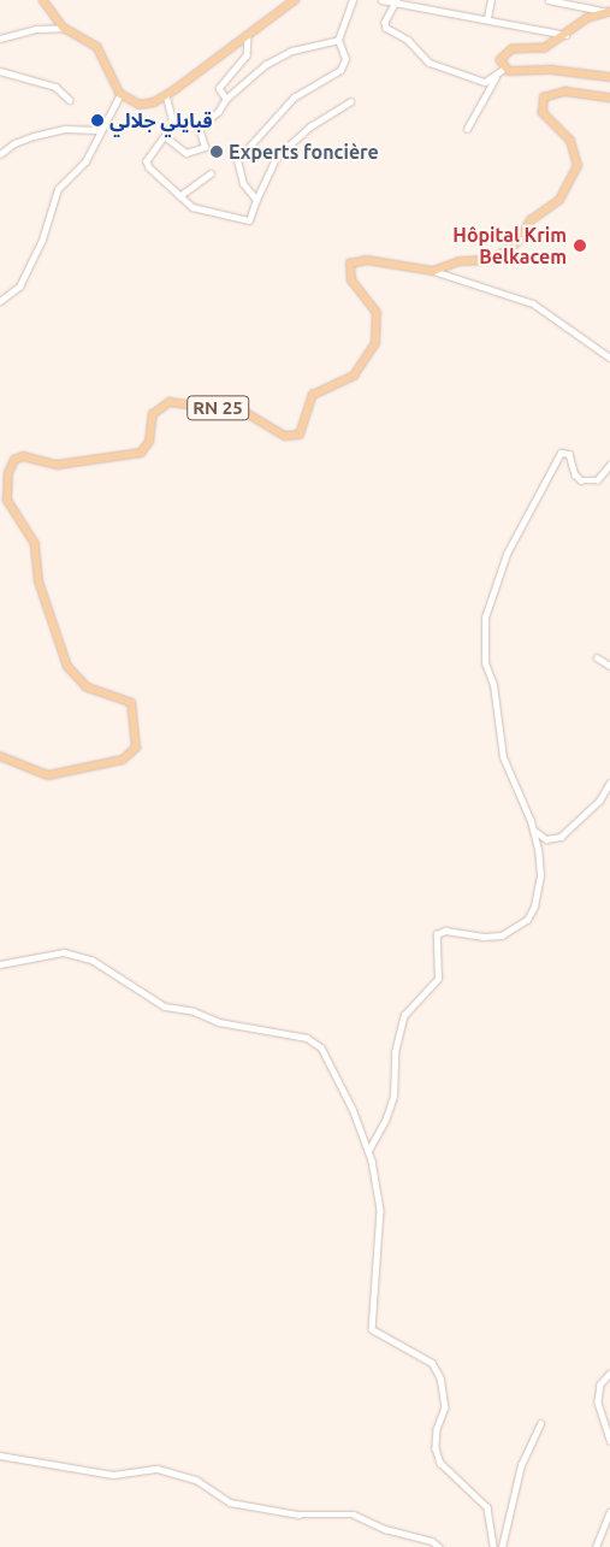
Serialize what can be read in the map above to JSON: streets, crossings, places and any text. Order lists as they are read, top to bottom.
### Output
{
  "streets": {
    "main road": ["RN 25"]
  },
  "places": ["قبايلي جلالي", "Experts foncière", "Hôpital Krim Belkacem"]
}
